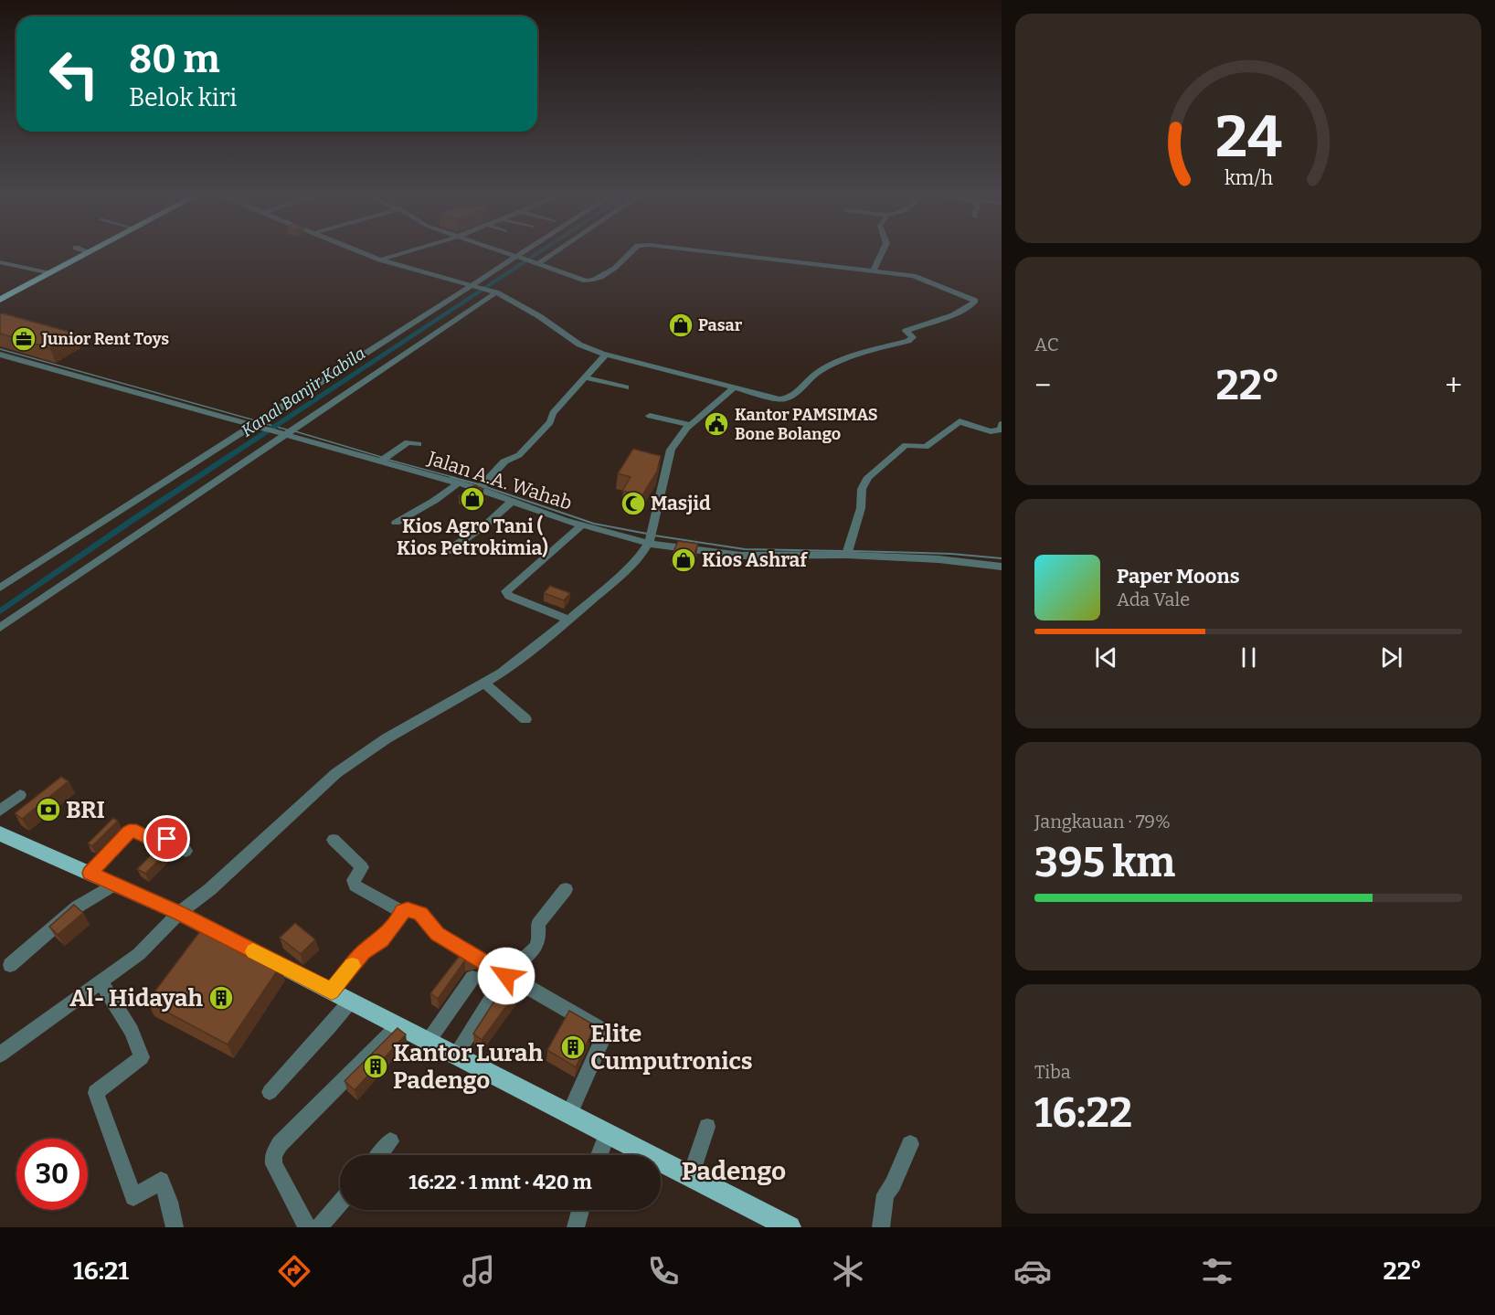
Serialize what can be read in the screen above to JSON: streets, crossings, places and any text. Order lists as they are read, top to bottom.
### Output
{
  "streets": {
    "street": ["Jalan A.A. Wahab"]
  },
  "districts": ["Padengo"],
  "water": ["Kanal Banjir Kabila"],
  "places": {
    "shop": ["Pasar", "Kios Agro Tani ( Kios Petrokimia)", "Kios Ashraf"],
    "office": ["Junior Rent Toys"],
    "public building": ["Kantor PAMSIMAS Bone Bolango"],
    "mosque": ["Masjid"],
    "bank": ["BRI"],
    "building": ["Al- Hidayah", "Elite Cumputronics", "Kantor Lurah Padengo"]
  },
  "page": {
    "turn": ["80 m", "Belok kiri"],
    "tile": [
      "AC",
      ["Jangkauan · 79%", "395 km"],
      ["Tiba", "16:22"]
    ],
    "heat": ["−", "22°", "+"],
    "song": ["Paper Moons", "Ada Vale"],
    "limit": "30",
    "trip": "16:22 · 1 mnt · 420 m",
    "tabs": ["16:21", "22°"],
    "gauge": ["24", "km/h"]
  }
}
